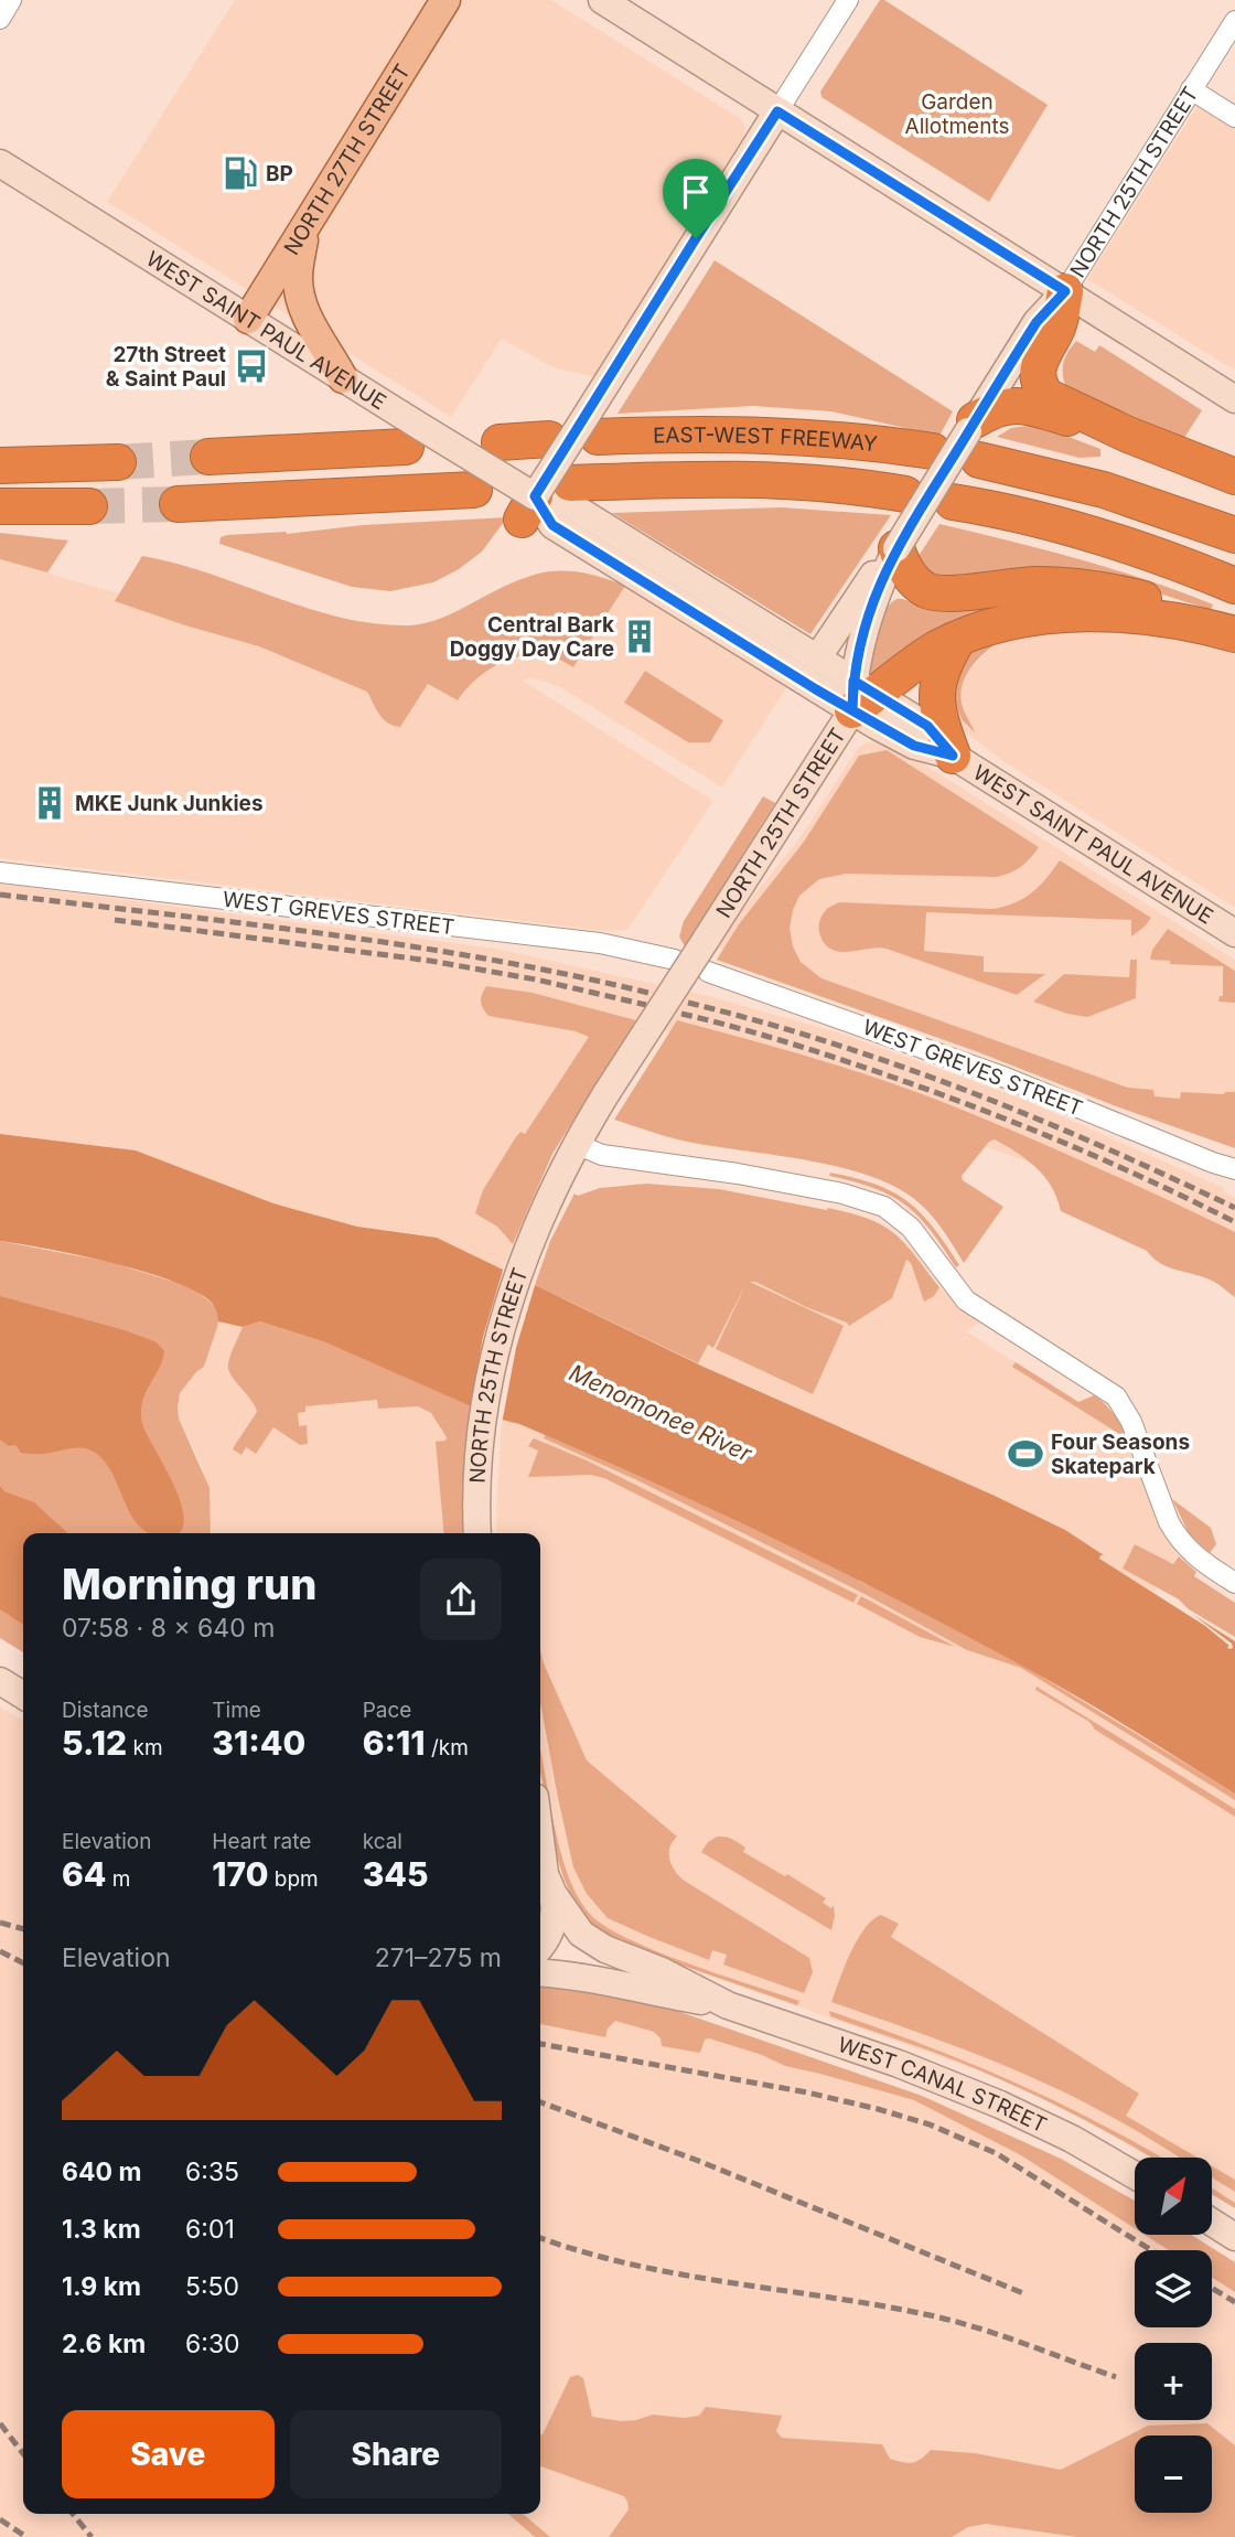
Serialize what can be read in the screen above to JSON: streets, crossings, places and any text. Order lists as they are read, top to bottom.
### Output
{
  "streets": {
    "highway": ["EAST-WEST FREEWAY"],
    "main road": ["NORTH 27TH STREET"],
    "street": [
      "NORTH 25TH STREET",
      "WEST SAINT PAUL AVENUE",
      "WEST GREVES STREET",
      "WEST CANAL STREET"
    ]
  },
  "crossings": [
    ["NORTH 27TH STREET", "WEST SAINT PAUL AVENUE"],
    ["NORTH 25TH STREET", "WEST SAINT PAUL AVENUE"]
  ],
  "water": ["Menomonee River"],
  "parks": ["Garden Allotments"],
  "places": {
    "fuel station": ["BP"],
    "bus stop": ["27th Street & Saint Paul"],
    "building": ["Central Bark Doggy Day Care", "MKE Junk Junkies"],
    "sports": ["Four Seasons Skatepark"]
  },
  "north": "top right",
  "page": {
    "heading": ["Morning run", "07:58 · 8 × 640 m"],
    "stats": [
      ["Distance", "5.12 km"],
      ["Time", "31:40"],
      ["Pace", "6:11 /km"],
      ["Elevation", "64 m"],
      ["Heart rate", "170 bpm"],
      ["kcal", "345"]
    ],
    "chart": ["Elevation", "271–275 m"],
    "list": [
      {
        "name": "640 m",
        "note": "6:35"
      },
      {
        "name": "1.3 km",
        "note": "6:01"
      },
      {
        "name": "1.9 km",
        "note": "5:50"
      },
      {
        "name": "2.6 km",
        "note": "6:30"
      }
    ],
    "map_buttons": ["+", "−"],
    "buttons": ["Save", "Share"]
  }
}
